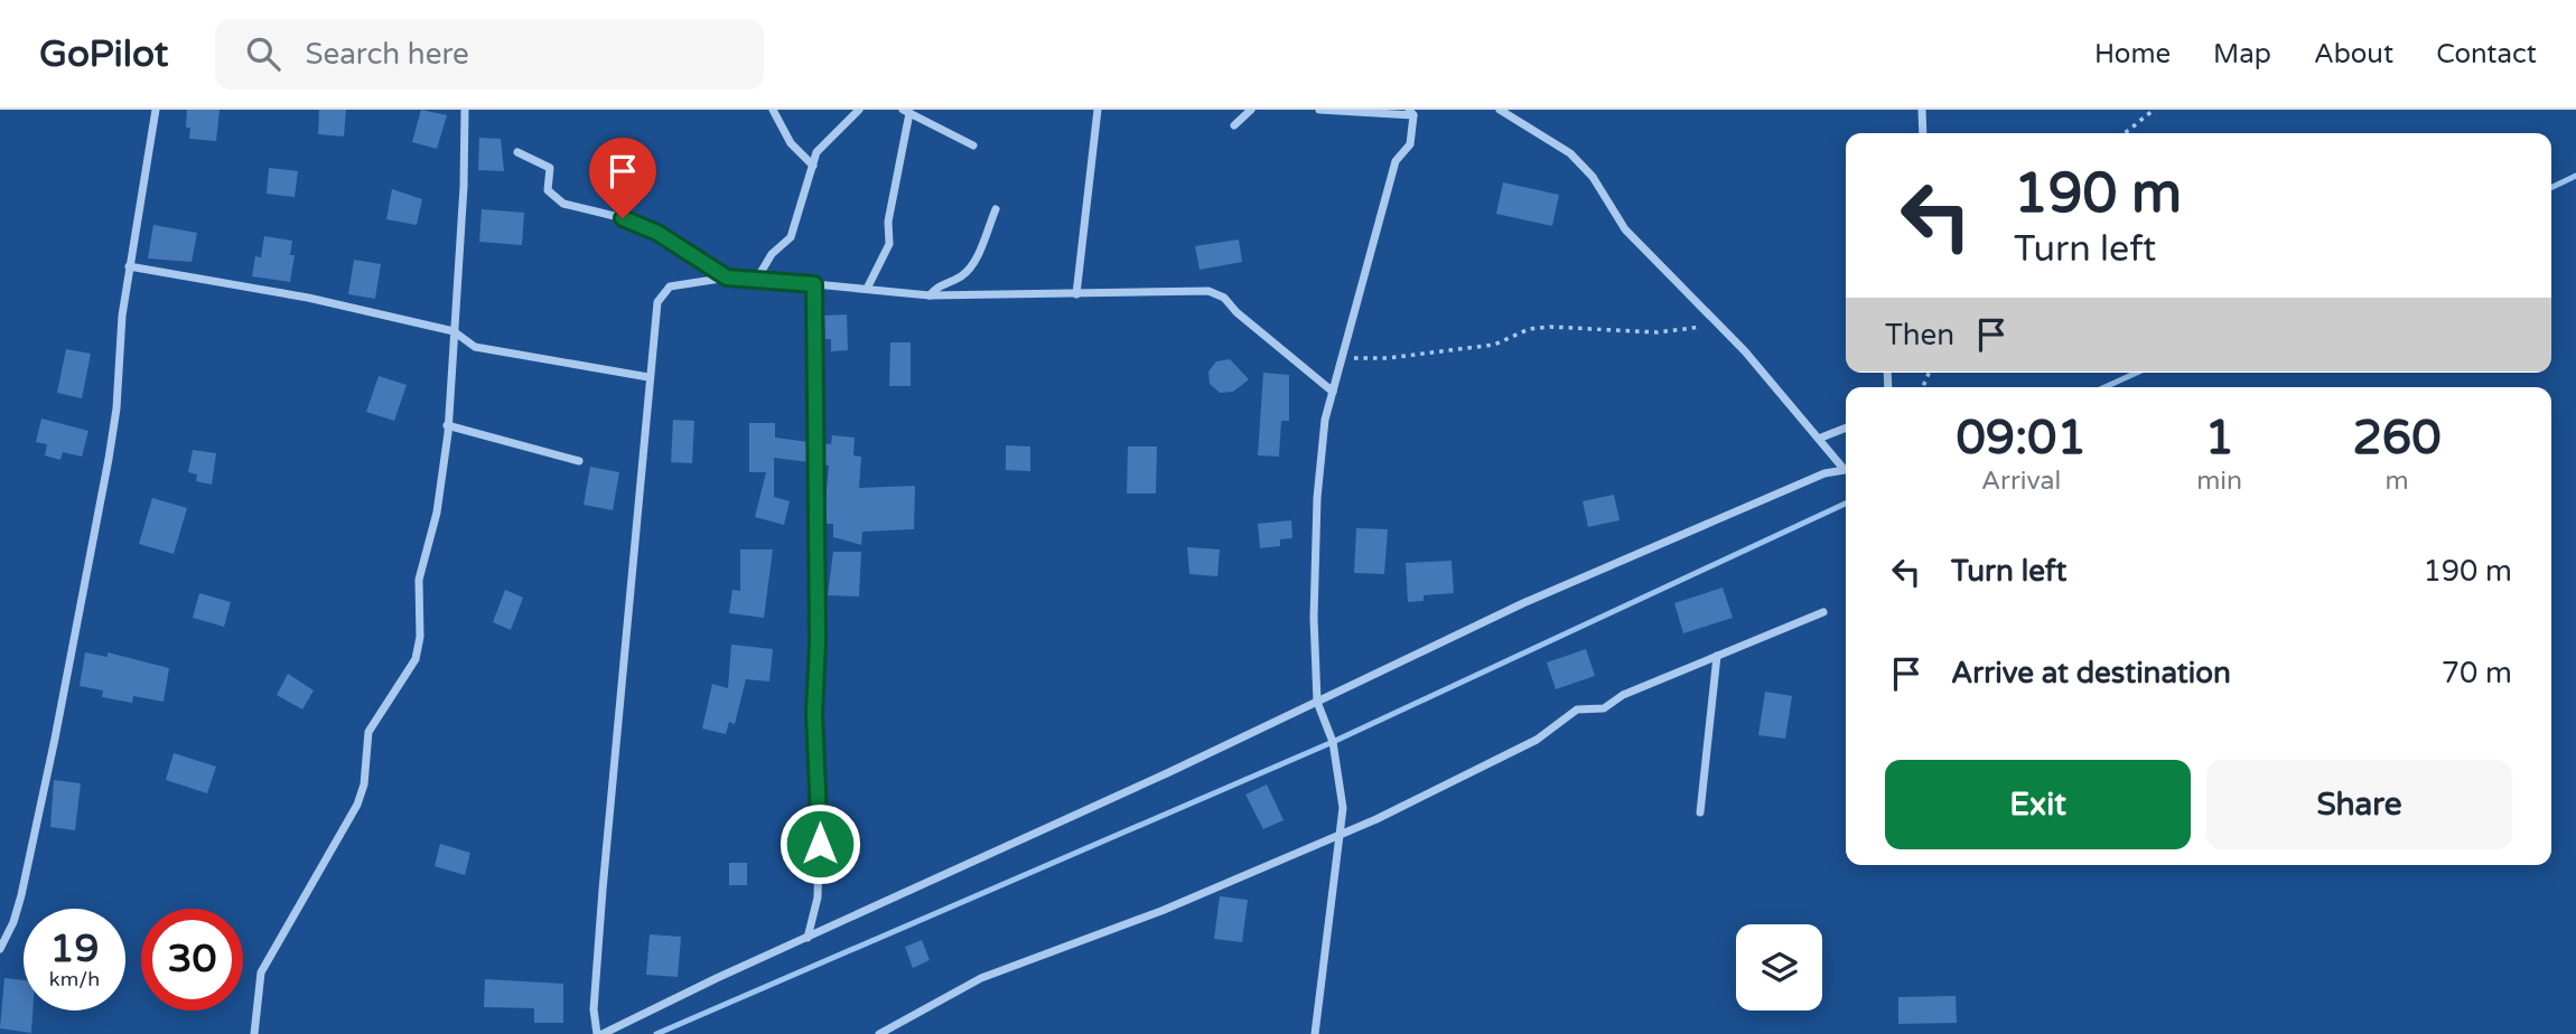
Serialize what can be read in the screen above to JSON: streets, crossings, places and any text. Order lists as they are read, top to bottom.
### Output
{
  "page": {
    "header": "GoPilot",
    "search": "Search here",
    "nav": [
      "Home",
      "Map",
      "About",
      "Contact"
    ],
    "turn": ["190 m", "Turn left"],
    "then": "Then",
    "eta": [
      "09:01",
      "Arrival",
      "1",
      "min",
      "260",
      "m"
    ],
    "list": [
      {
        "name": "Turn left",
        "value": "190 m"
      },
      {
        "name": "Arrive at destination",
        "value": "70 m"
      }
    ],
    "buttons": ["Exit", "Share"],
    "speed": "19 km/h",
    "limit": "30"
  }
}
